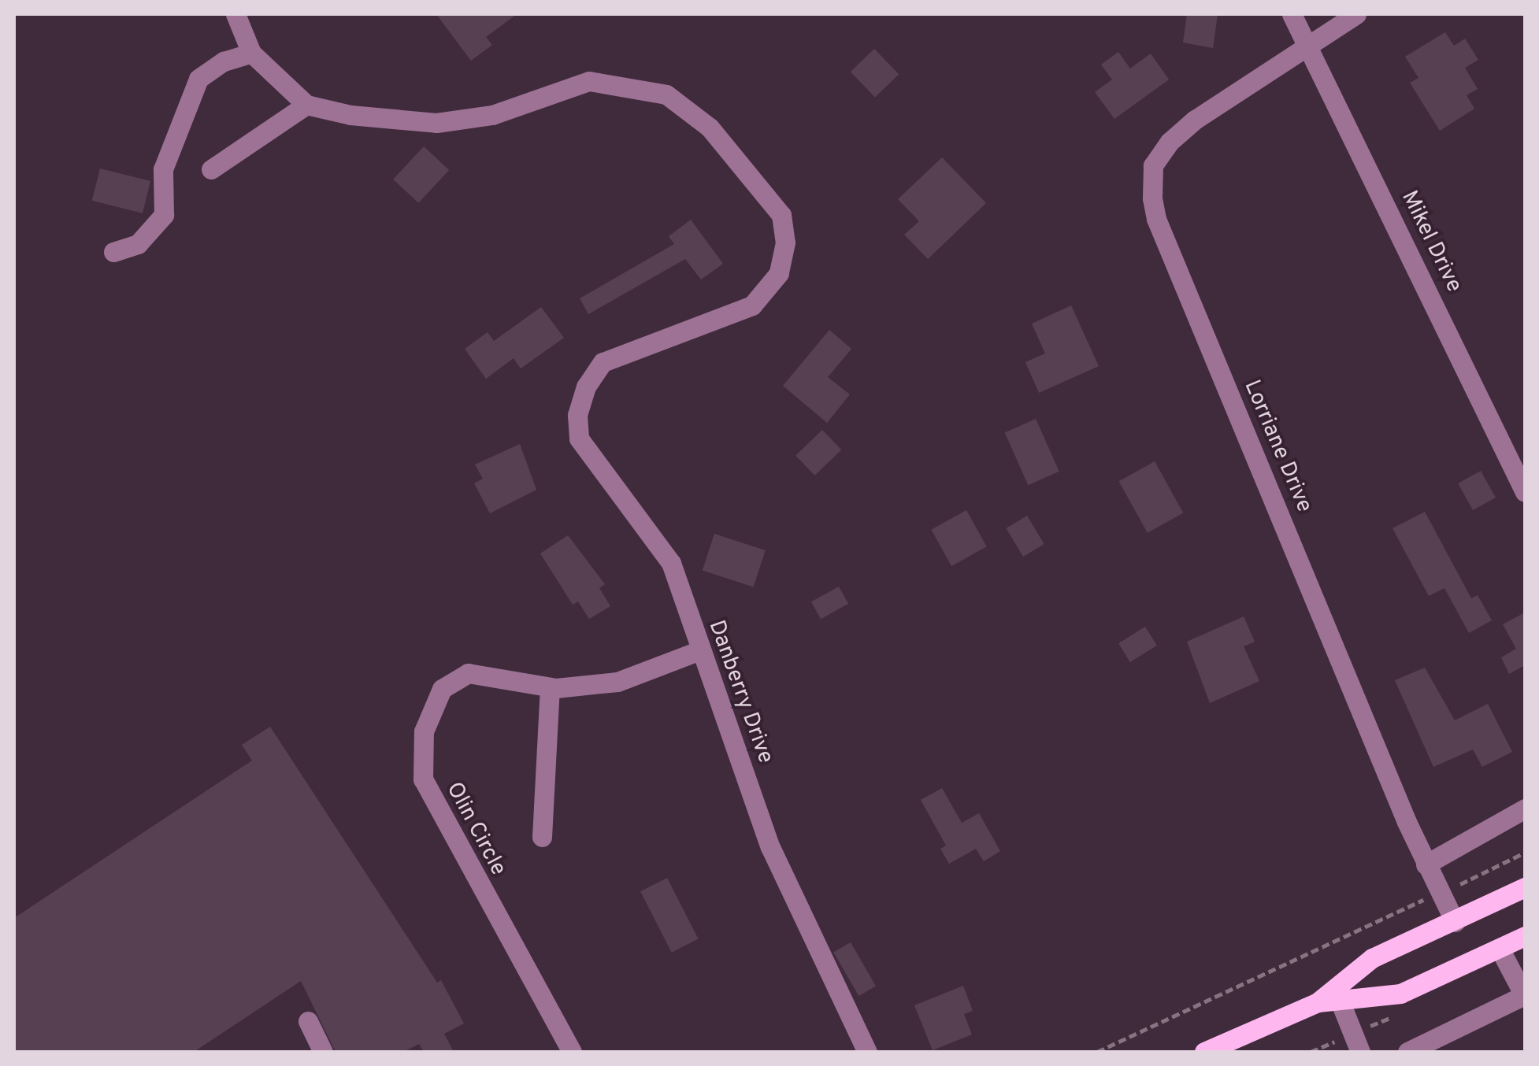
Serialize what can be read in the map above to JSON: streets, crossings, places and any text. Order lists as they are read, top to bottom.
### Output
{
  "streets": {
    "street": [
      "Mikel Drive",
      "Lorriane Drive",
      "Danberry Drive",
      "Olin Circle"
    ]
  },
  "crossings": [
    ["Mikel Drive", "Lorriane Drive"],
    ["Danberry Drive", "Olin Circle"]
  ]
}
